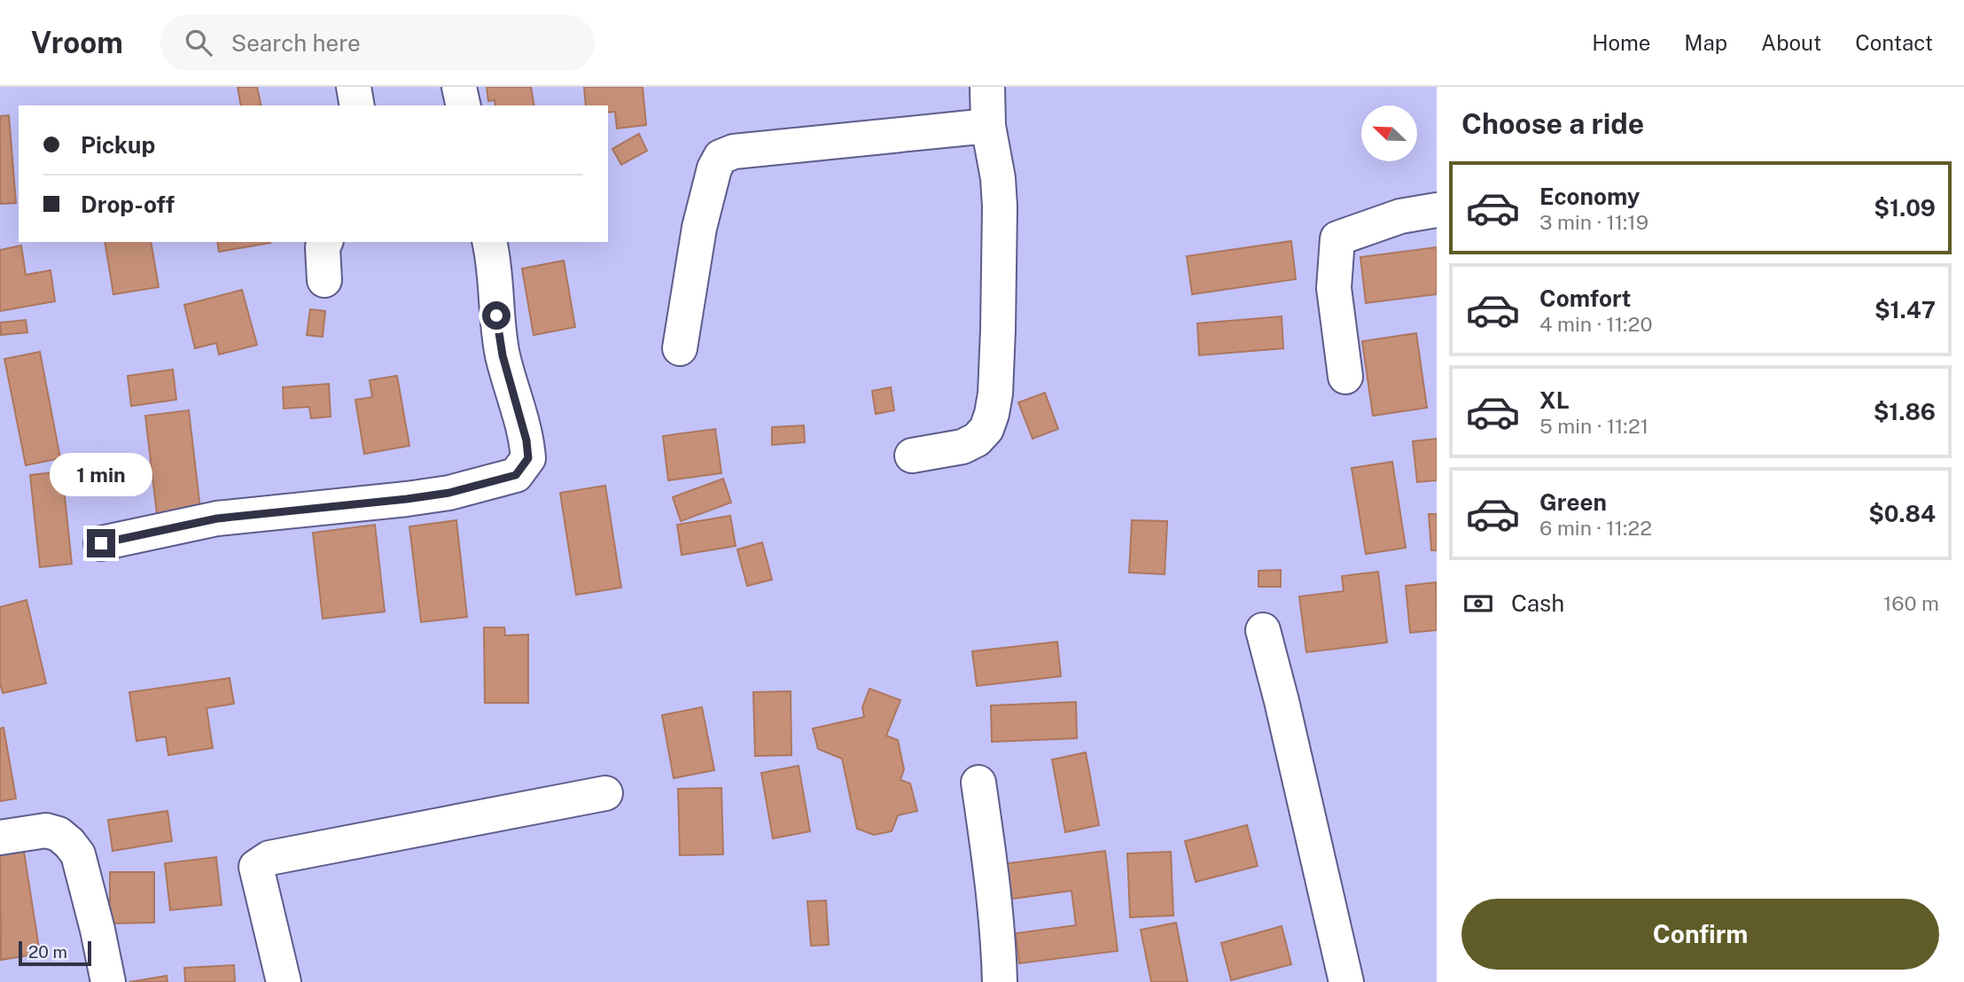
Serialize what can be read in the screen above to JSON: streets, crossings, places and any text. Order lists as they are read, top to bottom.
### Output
{
  "scale_bar": "20 m",
  "north": "top left",
  "page": {
    "header": "Vroom",
    "search": "Search here",
    "nav": [
      "Home",
      "Map",
      "About",
      "Contact"
    ],
    "heading": "Choose a ride",
    "banner": ["Pickup", "Drop-off"],
    "list": [
      {
        "name": "Economy",
        "note": "3 min · 11:19",
        "value": "$1.09"
      },
      {
        "name": "Comfort",
        "note": "4 min · 11:20",
        "value": "$1.47"
      },
      {
        "name": "XL",
        "note": "5 min · 11:21",
        "value": "$1.86"
      },
      {
        "name": "Green",
        "note": "6 min · 11:22",
        "value": "$0.84"
      }
    ],
    "bubble": "1 min",
    "pay": ["Cash", "160 m"],
    "buttons": "Confirm",
    "scale": "20 m"
  }
}
